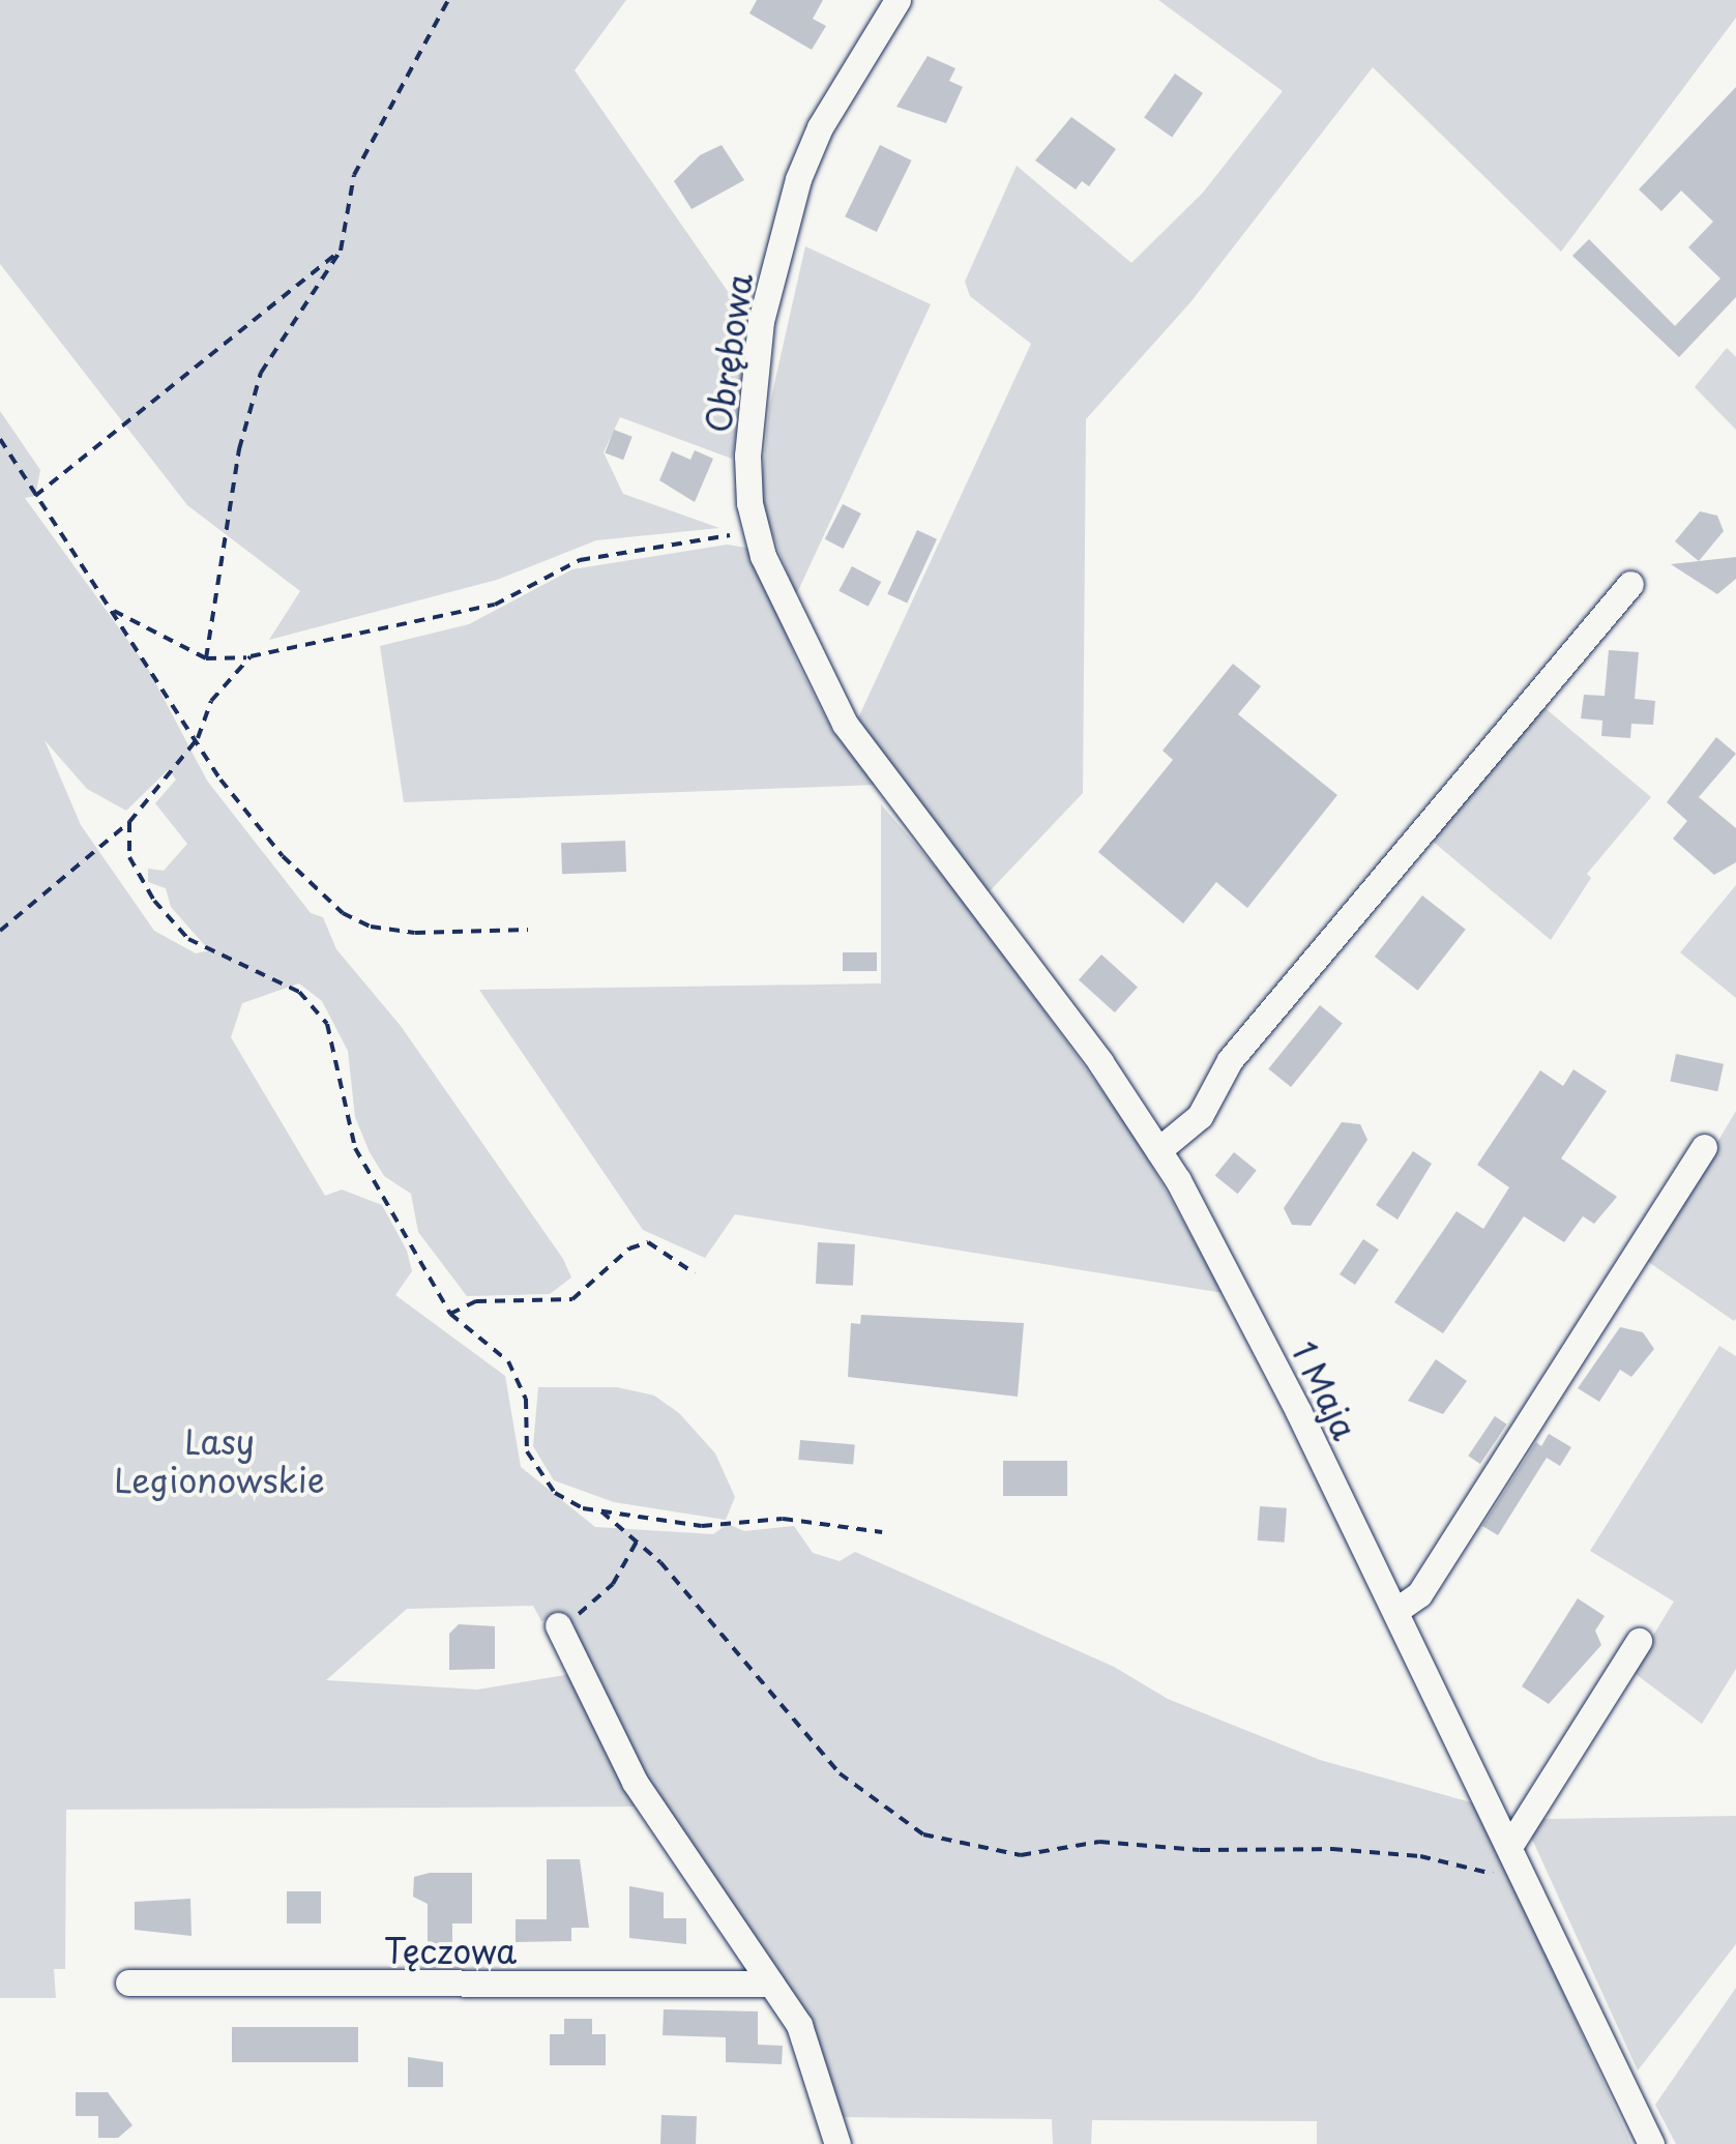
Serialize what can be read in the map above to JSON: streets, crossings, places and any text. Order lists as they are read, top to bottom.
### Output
{
  "streets": {
    "street": ["Obrębowa", "1 Maja", "Tęczowa"]
  },
  "crossings": [
    ["Obrębowa", "1 Maja"]
  ],
  "parks": ["Lasy Legionowskie"]
}
